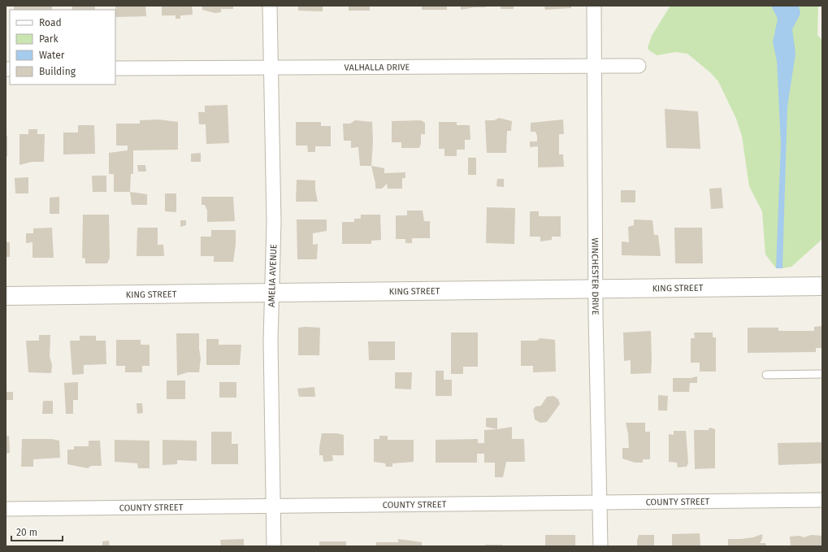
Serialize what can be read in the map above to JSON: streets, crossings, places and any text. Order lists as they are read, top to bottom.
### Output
{
  "streets": {
    "street": [
      "VALHALLA DRIVE",
      "AMELIA AVENUE",
      "WINCHESTER DRIVE",
      "KING STREET",
      "COUNTY STREET"
    ]
  },
  "crossings": [
    ["VALHALLA DRIVE", "AMELIA AVENUE"],
    ["VALHALLA DRIVE", "WINCHESTER DRIVE"],
    ["AMELIA AVENUE", "KING STREET"],
    ["AMELIA AVENUE", "COUNTY STREET"],
    ["WINCHESTER DRIVE", "KING STREET"],
    ["WINCHESTER DRIVE", "COUNTY STREET"]
  ],
  "legend": [
    "Road",
    "Park",
    "Water",
    "Building"
  ],
  "scale_bar": "20 m"
}
